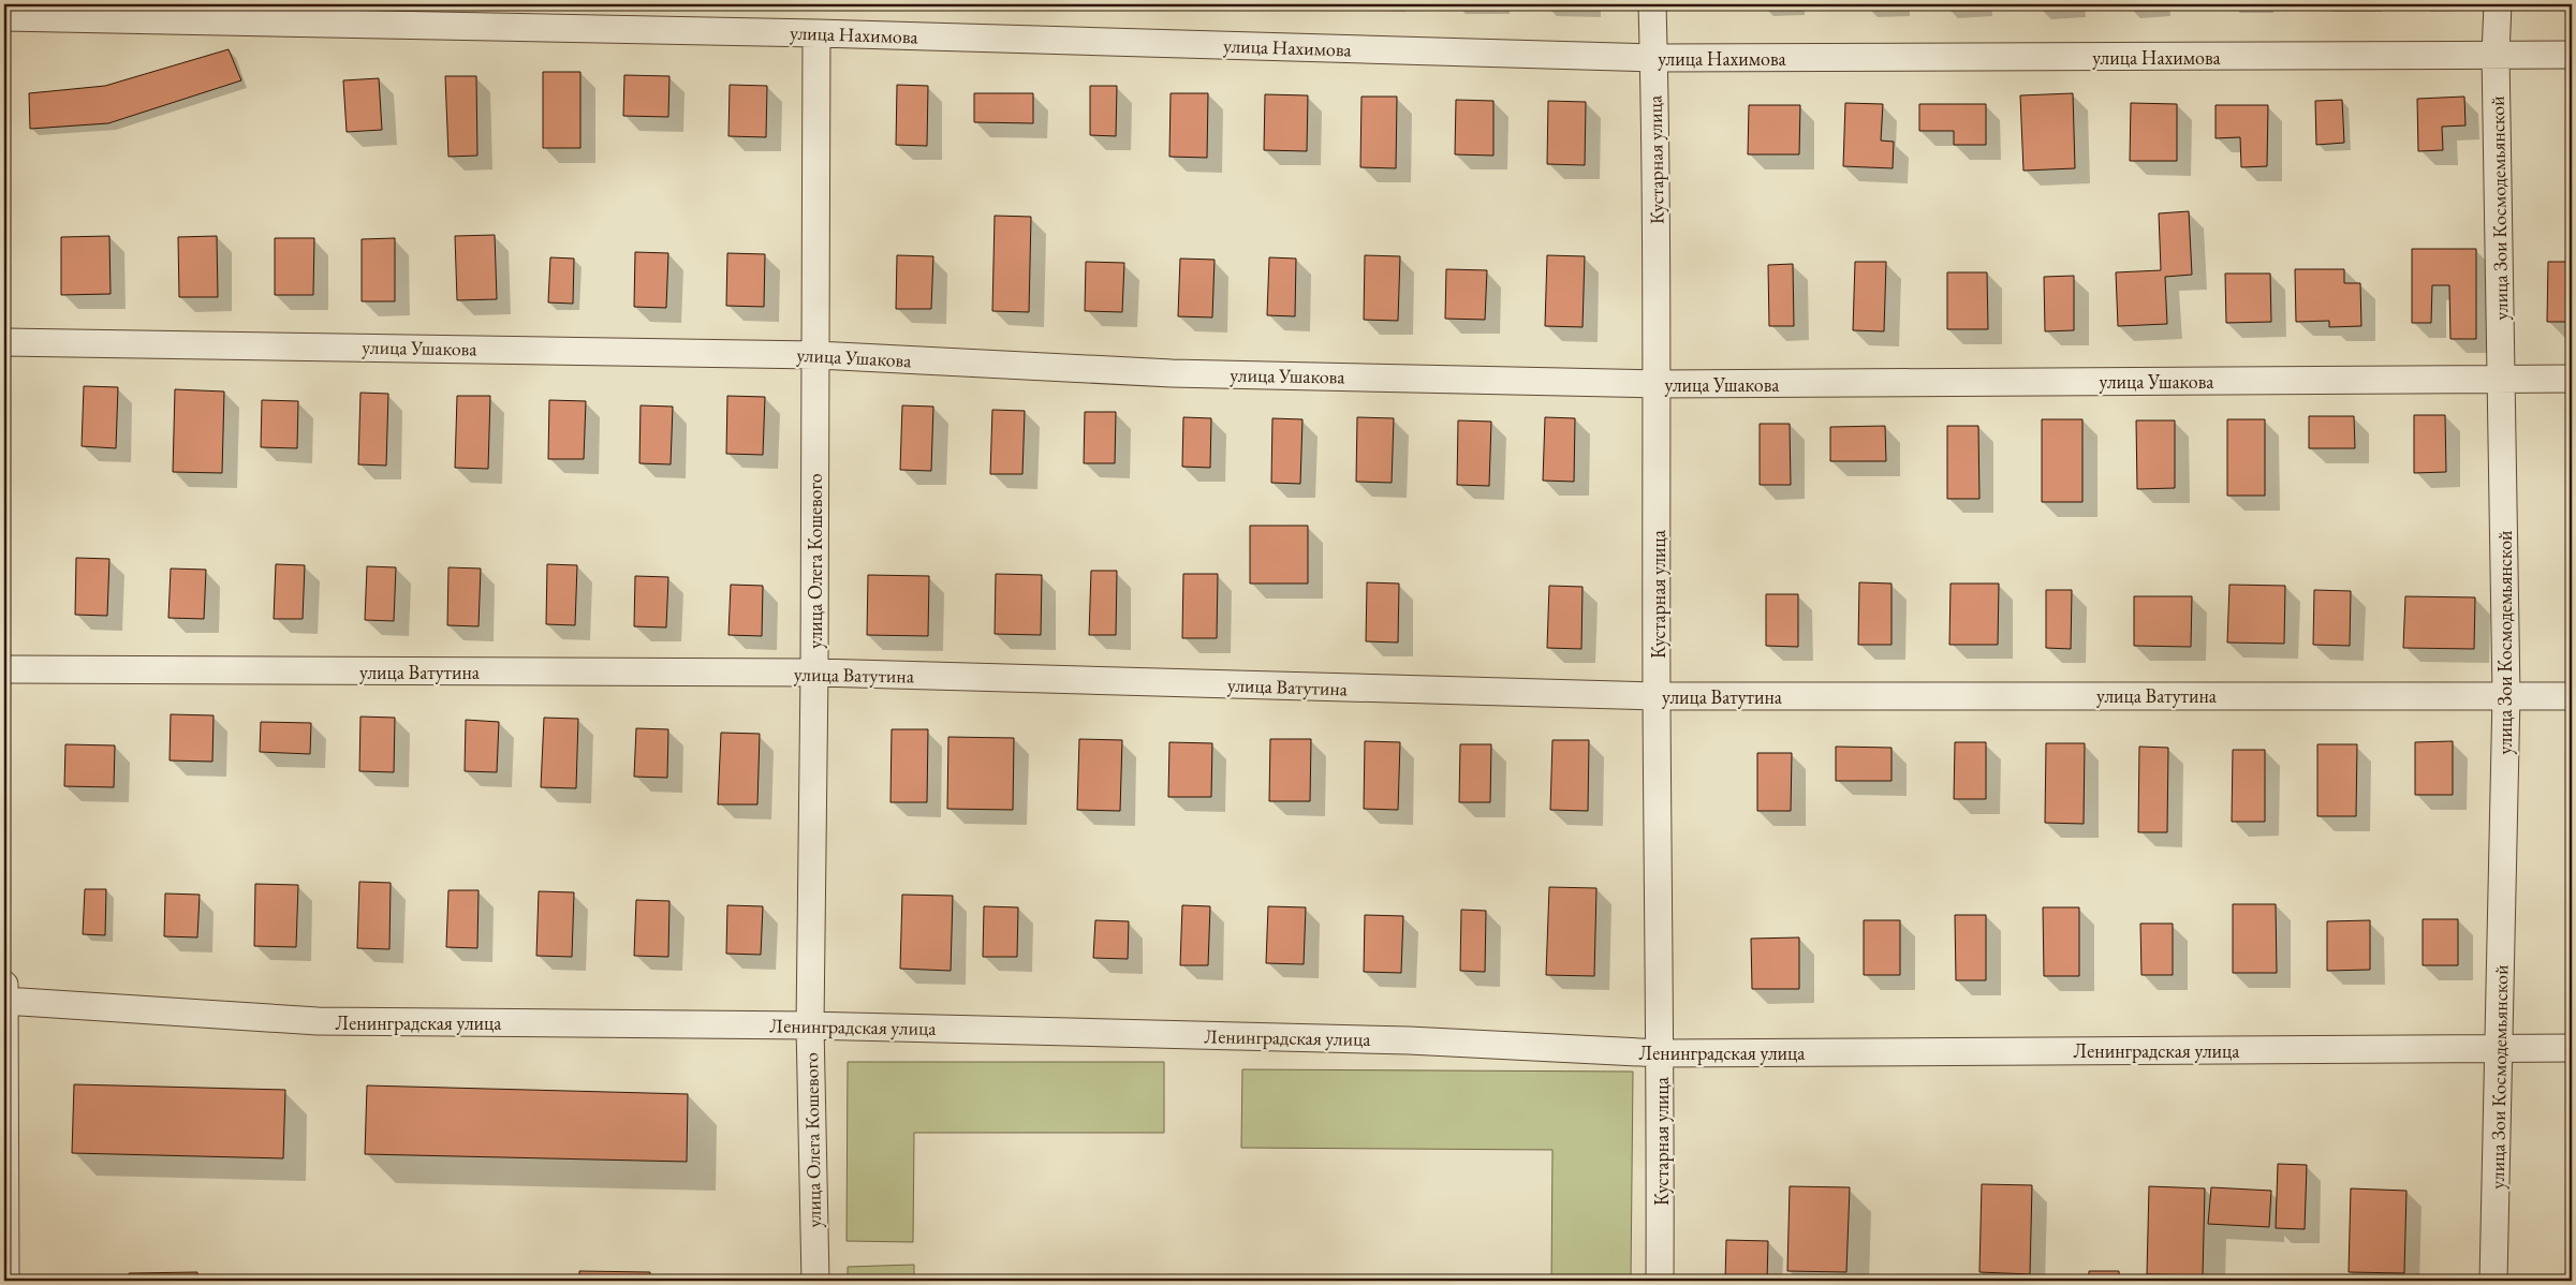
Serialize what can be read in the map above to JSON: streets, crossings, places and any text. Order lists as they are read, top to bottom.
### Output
{
  "streets": {
    "street": [
      "улица Нахимова",
      "Кустарная улица",
      "улица Зои Космодемьянской",
      "улица Ушакова",
      "улица Олега Кошевого",
      "улица Ватутина",
      "Ленинградская улица"
    ]
  },
  "crossings": [
    ["улица Нахимова", "Кустарная улица"],
    ["улица Нахимова", "улица Зои Космодемьянской"],
    ["улица Нахимова", "улица Олега Кошевого"],
    ["Кустарная улица", "улица Ушакова"],
    ["Кустарная улица", "улица Ватутина"],
    ["Кустарная улица", "Ленинградская улица"],
    ["улица Зои Космодемьянской", "улица Ушакова"],
    ["улица Зои Космодемьянской", "улица Ватутина"],
    ["улица Зои Космодемьянской", "Ленинградская улица"],
    ["улица Ушакова", "улица Олега Кошевого"],
    ["улица Олега Кошевого", "улица Ватутина"],
    ["улица Олега Кошевого", "Ленинградская улица"]
  ]
}
